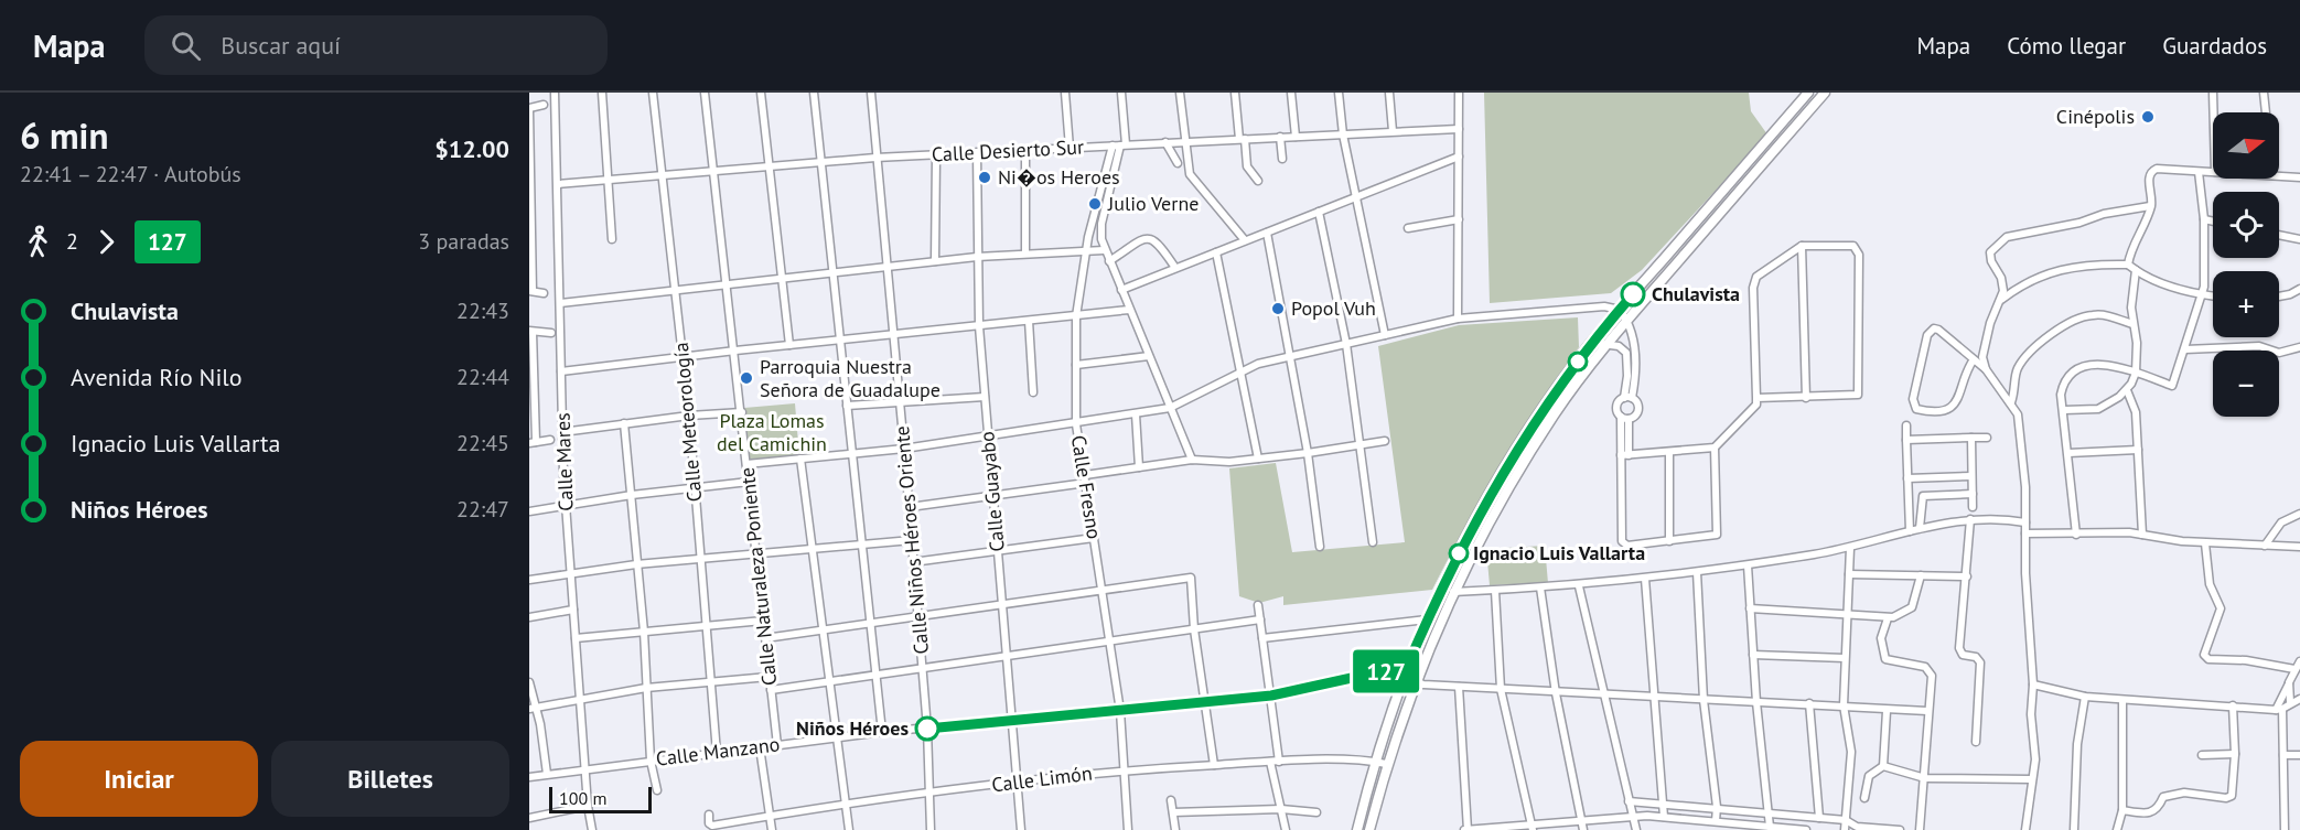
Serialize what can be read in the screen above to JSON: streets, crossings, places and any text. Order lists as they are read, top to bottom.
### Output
{
  "streets": {
    "street": [
      "Calle Desierto Sur",
      "Calle Meteorología",
      "Calle Mares",
      "Calle Fresno",
      "Calle Guayabo",
      "Calle Niños Héroes Oriente",
      "Calle Naturaleza Poniente",
      "Calle Manzano",
      "Calle Limón"
    ]
  },
  "crossings": [
    ["Calle Desierto Sur", "Calle Meteorología"],
    ["Calle Desierto Sur", "Calle Mares"],
    ["Calle Desierto Sur", "Calle Fresno"],
    ["Calle Desierto Sur", "Calle Guayabo"],
    ["Calle Desierto Sur", "Calle Niños Héroes Oriente"],
    ["Calle Desierto Sur", "Calle Naturaleza Poniente"],
    ["Calle Meteorología", "Calle Manzano"],
    ["Calle Mares", "Calle Manzano"],
    ["Calle Fresno", "Calle Manzano"],
    ["Calle Fresno", "Calle Limón"],
    ["Calle Guayabo", "Calle Manzano"],
    ["Calle Guayabo", "Calle Limón"],
    ["Calle Niños Héroes Oriente", "Calle Manzano"],
    ["Calle Niños Héroes Oriente", "Calle Limón"],
    ["Calle Naturaleza Poniente", "Calle Manzano"]
  ],
  "parks": ["Plaza Lomas del Camichin"],
  "places": [
    "Cinépolis",
    "Ni�os Heroes",
    "Julio Verne",
    "Chulavista",
    "Popol Vuh",
    "Parroquia Nuestra Señora de Guadalupe",
    "Ignacio Luis Vallarta",
    "Niños Héroes"
  ],
  "lines": ["bus line 127"],
  "scale_bar": "100 m",
  "north": "right",
  "page": {
    "header": "Mapa",
    "search": "Buscar aquí",
    "nav": ["Mapa", "Cómo llegar", "Guardados"],
    "heading": ["6 min", "22:41 – 22:47 · Autobús", "$12.00"],
    "on_map": "127",
    "map_buttons": ["+", "−"],
    "legs": ["2", "127", "3 paradas"],
    "list": [
      {
        "name": "Chulavista",
        "value": "22:43"
      },
      {
        "name": "Avenida Río Nilo",
        "value": "22:44"
      },
      {
        "name": "Ignacio Luis Vallarta",
        "value": "22:45"
      },
      {
        "name": "Niños Héroes",
        "value": "22:47"
      }
    ],
    "buttons": ["Iniciar", "Billetes"],
    "scale": "100 m"
  }
}
